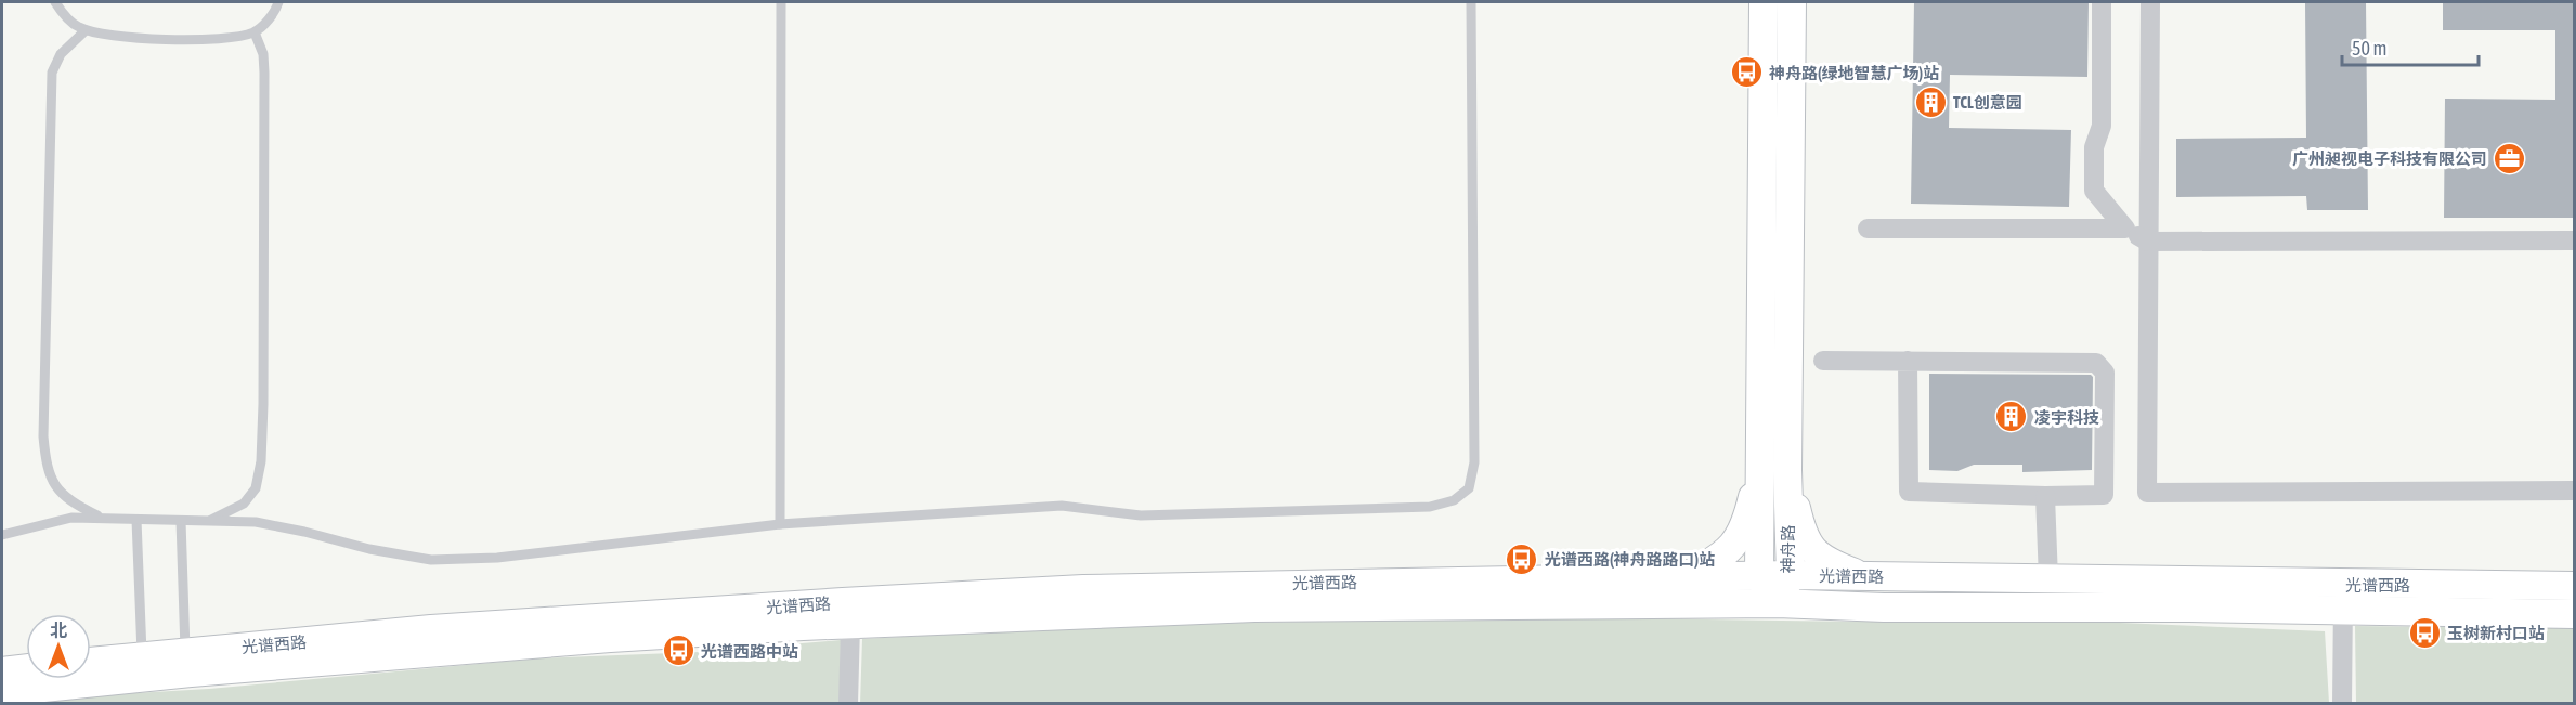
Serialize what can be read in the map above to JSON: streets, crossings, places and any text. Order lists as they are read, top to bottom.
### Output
{
  "streets": {
    "main road": ["神舟路", "光谱西路"]
  },
  "crossings": [
    ["神舟路", "光谱西路"]
  ],
  "places": {
    "bus stop": [
      "神舟路(绿地智慧广场)站",
      "光谱西路(神舟路路口)站",
      "玉树新村口站",
      "光谱西路中站"
    ],
    "building": ["TCL创意园", "凌宇科技"],
    "office": ["广州昶视电子科技有限公司"]
  },
  "scale_bar": "50 m",
  "north": "top"
}
